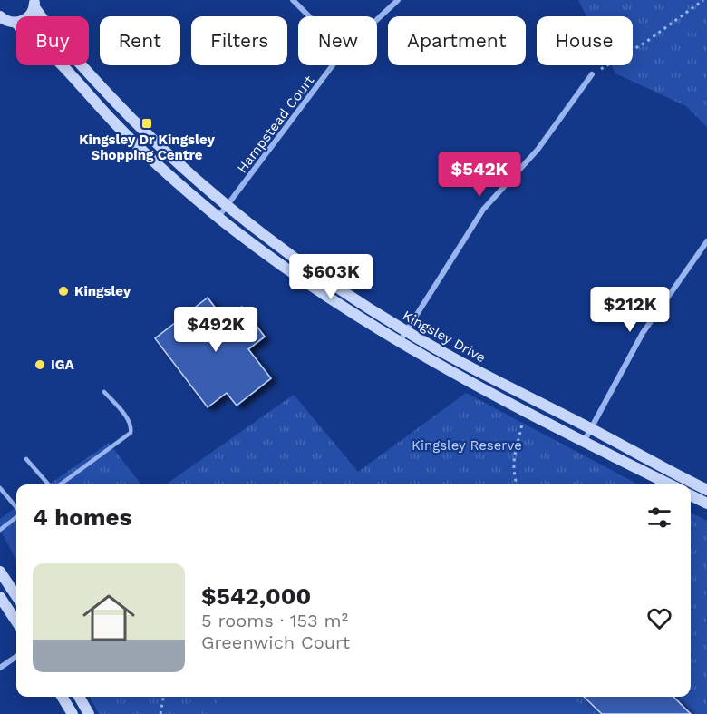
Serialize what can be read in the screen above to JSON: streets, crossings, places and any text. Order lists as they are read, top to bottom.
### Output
{
  "streets": {
    "main road": ["Kingsley Drive"],
    "street": ["Hampstead Court"]
  },
  "crossings": [
    ["Hampstead Court", "Kingsley Drive"]
  ],
  "parks": ["Kingsley Reserve"],
  "places": {
    "transit": ["Kingsley Dr Kingsley Shopping Centre"],
    "other": ["Kingsley", "IGA"]
  },
  "page": {
    "chip": [
      "Buy",
      "Rent",
      "Filters",
      "New",
      "Apartment",
      "House"
    ],
    "price": [
      "$542K",
      "$603K",
      "$212K",
      "$492K"
    ],
    "heading": "4 homes",
    "list": [
      {
        "name": "$542,000",
        "note": "5 rooms · 153 m² · Greenwich Court"
      }
    ]
  }
}
